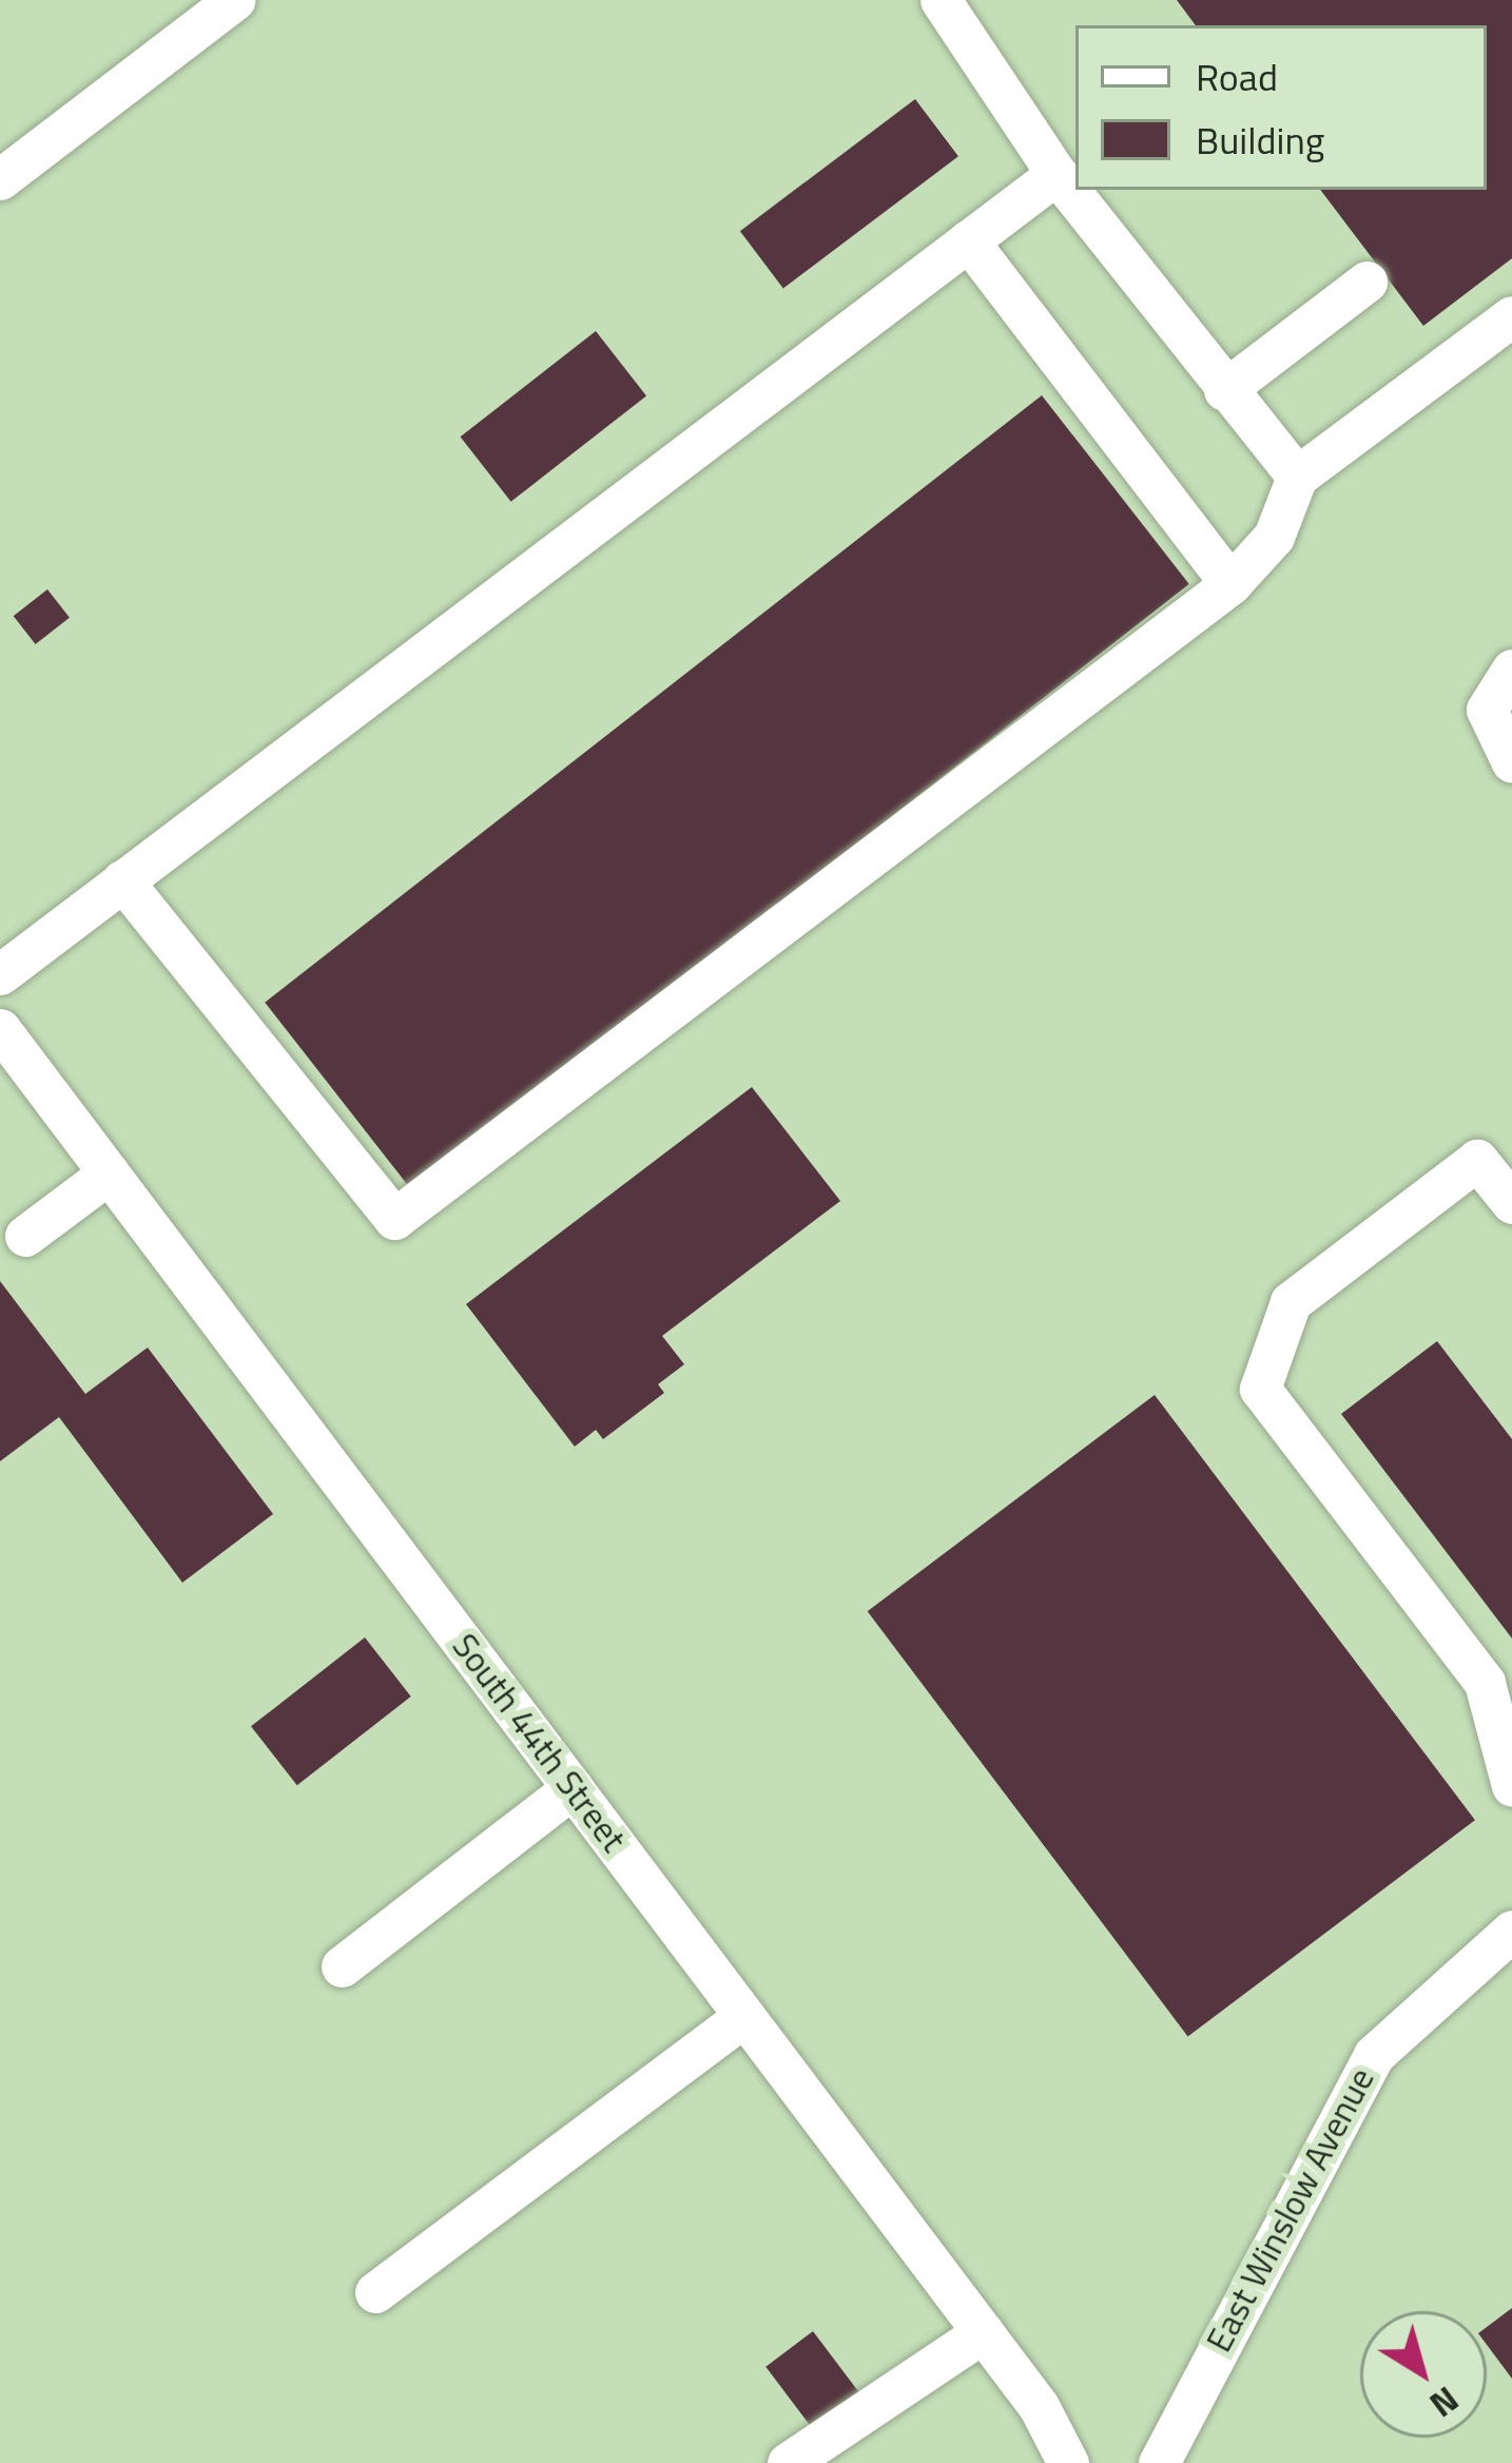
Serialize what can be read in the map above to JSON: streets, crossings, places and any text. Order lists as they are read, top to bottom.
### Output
{
  "streets": {
    "street": ["South 44th Street", "East Winslow Avenue"]
  },
  "legend": ["Road", "Building"],
  "north": "bottom right"
}
